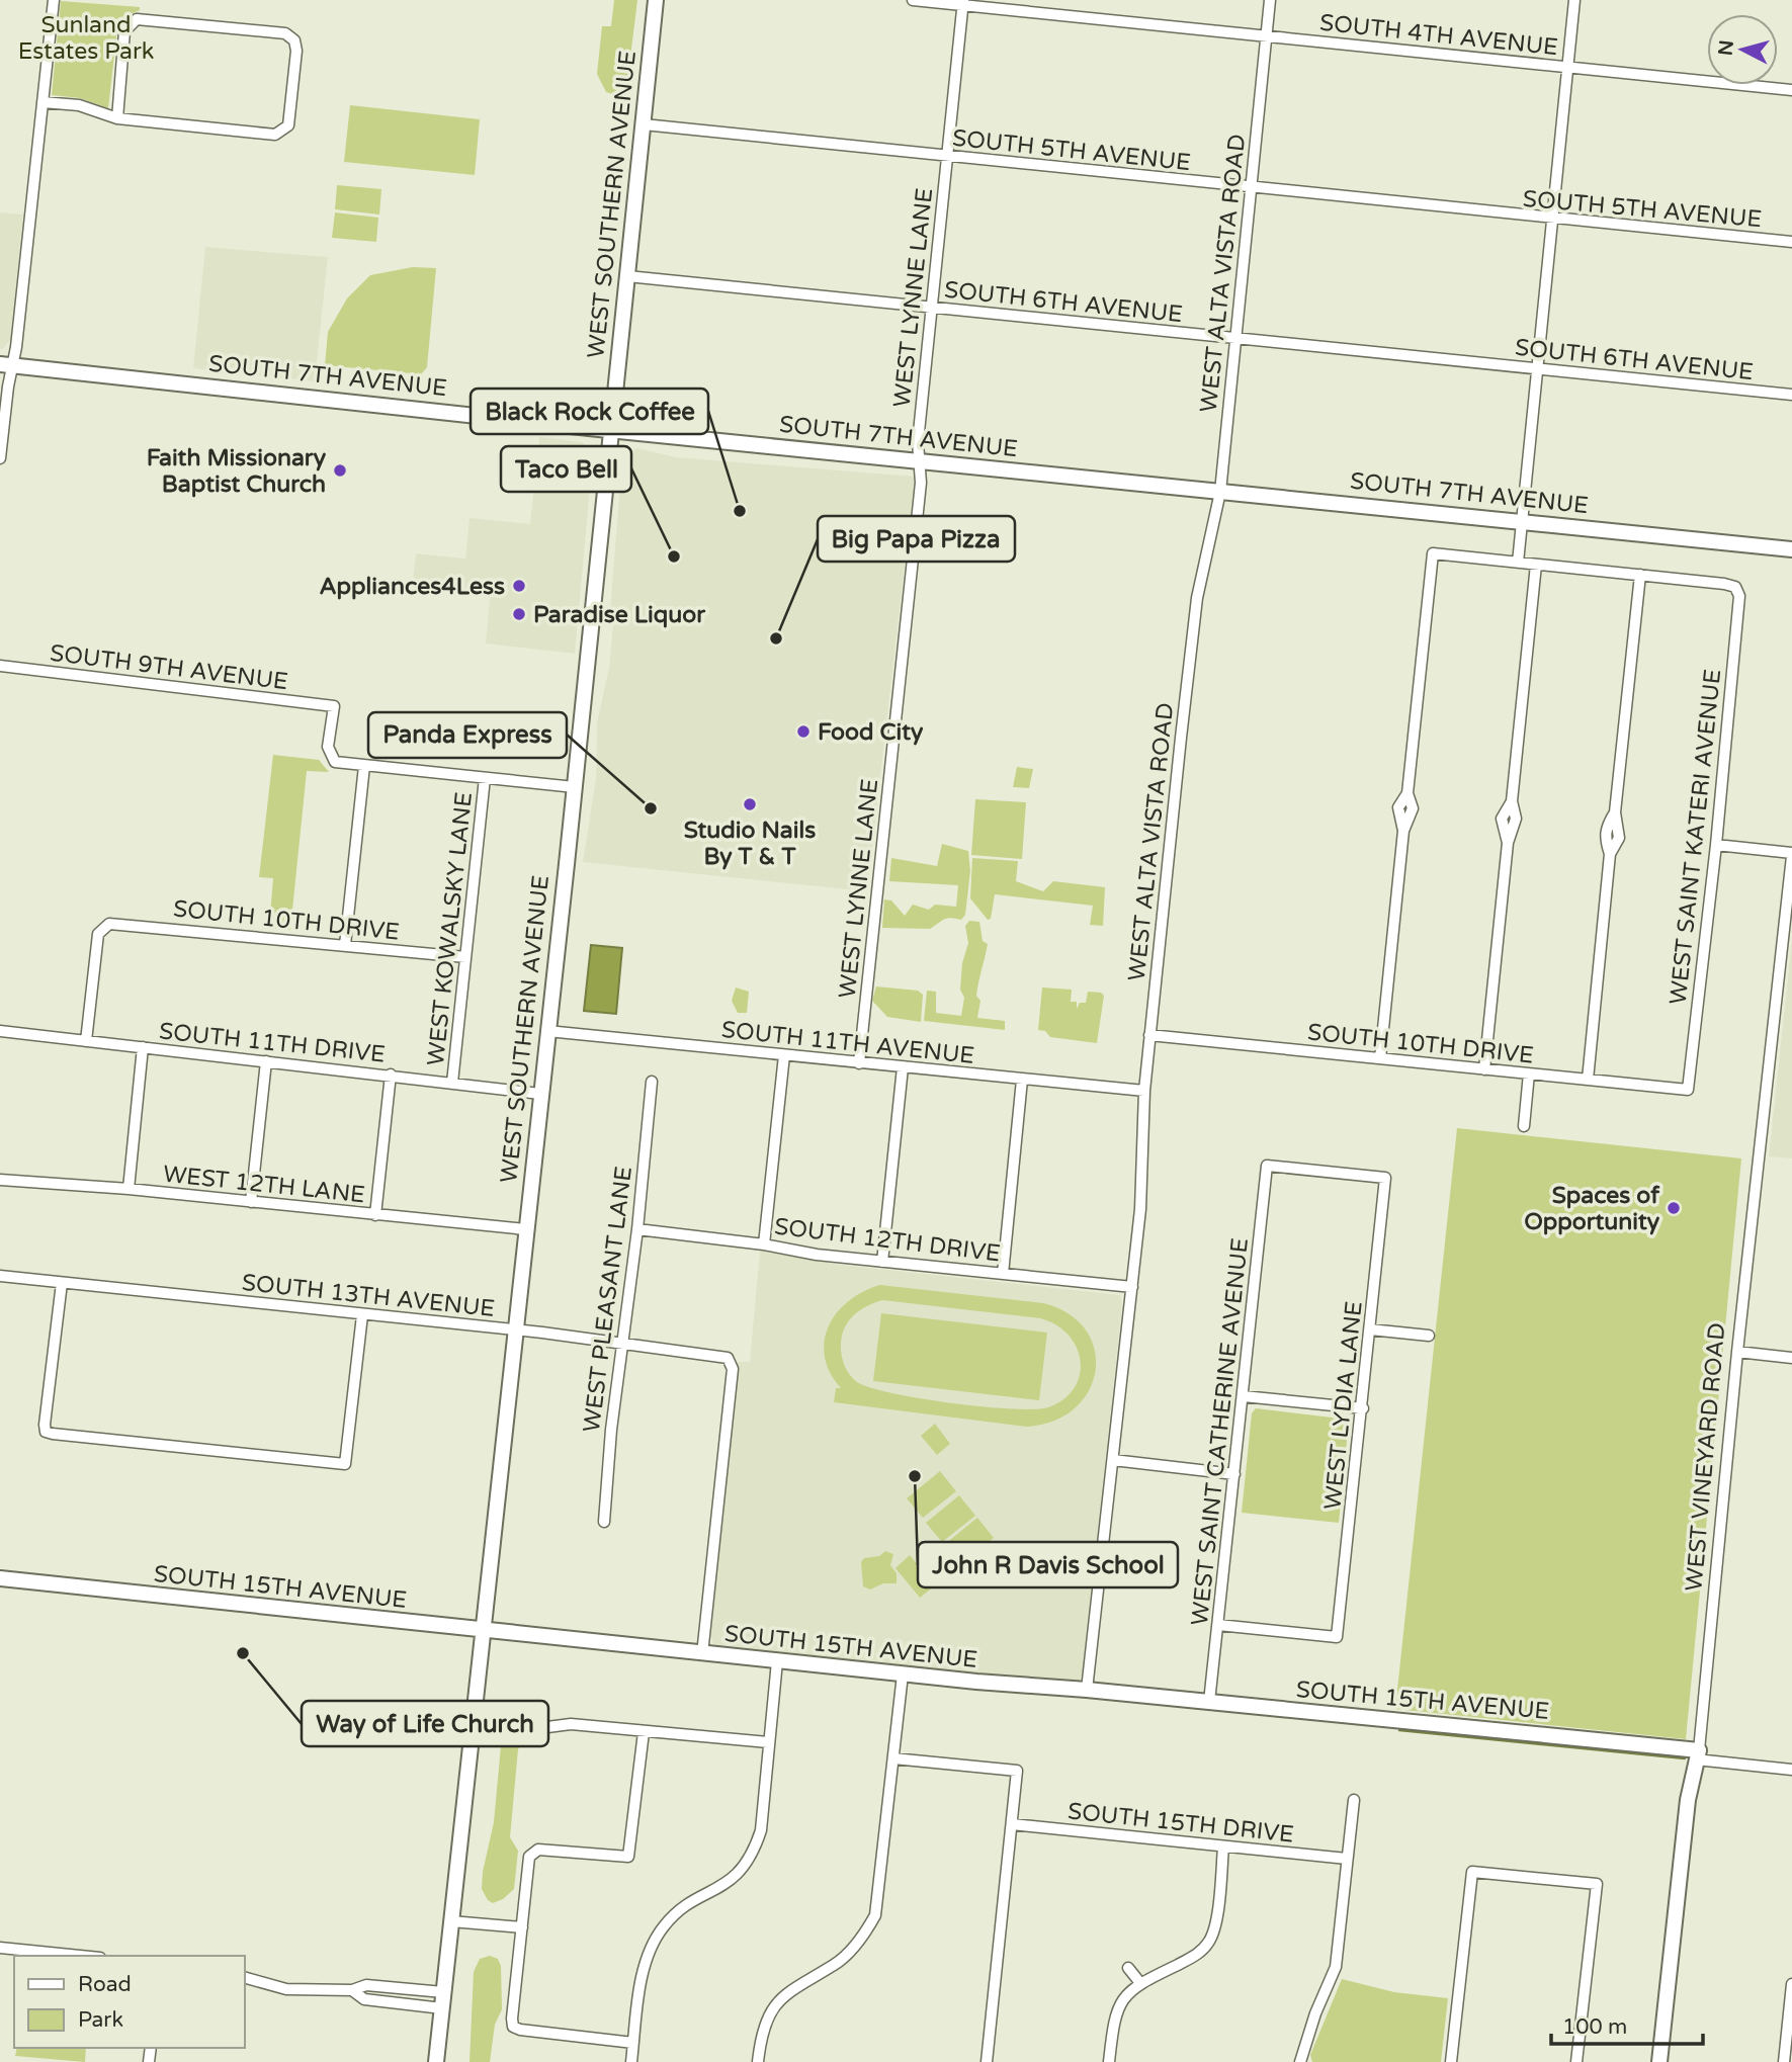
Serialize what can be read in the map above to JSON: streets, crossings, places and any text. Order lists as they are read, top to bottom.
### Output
{
  "streets": {
    "main road": [
      "WEST SOUTHERN AVENUE",
      "SOUTH 7TH AVENUE",
      "WEST VINEYARD ROAD",
      "SOUTH 15TH AVENUE"
    ],
    "street": [
      "SOUTH 4TH AVENUE",
      "SOUTH 5TH AVENUE",
      "WEST ALTA VISTA ROAD",
      "WEST LYNNE LANE",
      "SOUTH 6TH AVENUE",
      "SOUTH 9TH AVENUE",
      "WEST SAINT KATERI AVENUE",
      "SOUTH 10TH DRIVE",
      "WEST KOWALSKY LANE",
      "SOUTH 11TH DRIVE",
      "SOUTH 11TH AVENUE",
      "WEST 12TH LANE",
      "SOUTH 12TH DRIVE",
      "SOUTH 13TH AVENUE",
      "WEST PLEASANT LANE",
      "WEST LYDIA LANE",
      "WEST SAINT CATHERINE AVENUE",
      "SOUTH 15TH DRIVE"
    ]
  },
  "crossings": [
    ["SOUTH 4TH AVENUE", "WEST ALTA VISTA ROAD"],
    ["SOUTH 4TH AVENUE", "WEST LYNNE LANE"],
    ["SOUTH 5TH AVENUE", "WEST SOUTHERN AVENUE"],
    ["SOUTH 5TH AVENUE", "WEST ALTA VISTA ROAD"],
    ["SOUTH 5TH AVENUE", "WEST LYNNE LANE"],
    ["WEST SOUTHERN AVENUE", "SOUTH 6TH AVENUE"],
    ["WEST SOUTHERN AVENUE", "SOUTH 7TH AVENUE"],
    ["WEST SOUTHERN AVENUE", "SOUTH 11TH DRIVE"],
    ["WEST SOUTHERN AVENUE", "SOUTH 11TH AVENUE"],
    ["WEST SOUTHERN AVENUE", "WEST 12TH LANE"],
    ["WEST SOUTHERN AVENUE", "SOUTH 13TH AVENUE"],
    ["WEST SOUTHERN AVENUE", "SOUTH 15TH AVENUE"],
    ["WEST ALTA VISTA ROAD", "SOUTH 6TH AVENUE"],
    ["WEST ALTA VISTA ROAD", "SOUTH 7TH AVENUE"],
    ["WEST ALTA VISTA ROAD", "SOUTH 10TH DRIVE"],
    ["WEST ALTA VISTA ROAD", "SOUTH 11TH AVENUE"],
    ["WEST ALTA VISTA ROAD", "SOUTH 12TH DRIVE"],
    ["WEST ALTA VISTA ROAD", "SOUTH 15TH AVENUE"],
    ["WEST LYNNE LANE", "SOUTH 6TH AVENUE"],
    ["WEST LYNNE LANE", "SOUTH 7TH AVENUE"],
    ["WEST LYNNE LANE", "SOUTH 11TH AVENUE"],
    ["WEST SAINT KATERI AVENUE", "SOUTH 10TH DRIVE"],
    ["SOUTH 10TH DRIVE", "WEST KOWALSKY LANE"],
    ["SOUTH 10TH DRIVE", "SOUTH 11TH DRIVE"],
    ["WEST KOWALSKY LANE", "SOUTH 11TH DRIVE"],
    ["SOUTH 12TH DRIVE", "WEST PLEASANT LANE"],
    ["SOUTH 13TH AVENUE", "WEST PLEASANT LANE"],
    ["SOUTH 13TH AVENUE", "SOUTH 15TH AVENUE"],
    ["WEST LYDIA LANE", "WEST SAINT CATHERINE AVENUE"],
    ["WEST SAINT CATHERINE AVENUE", "SOUTH 15TH AVENUE"],
    ["WEST VINEYARD ROAD", "SOUTH 15TH AVENUE"]
  ],
  "parks": ["Sunland Estates Park"],
  "places": [
    "Faith Missionary Baptist Church",
    "Black Rock Coffee",
    "Taco Bell",
    "Appliances4Less",
    "Paradise Liquor",
    "Big Papa Pizza",
    "Food City",
    "Studio Nails By T & T",
    "Panda Express",
    "Spaces of Opportunity",
    "John R Davis School",
    "Way of Life Church"
  ],
  "legend": ["Road", "Park"],
  "scale_bar": "100 m",
  "north": "left"
}
